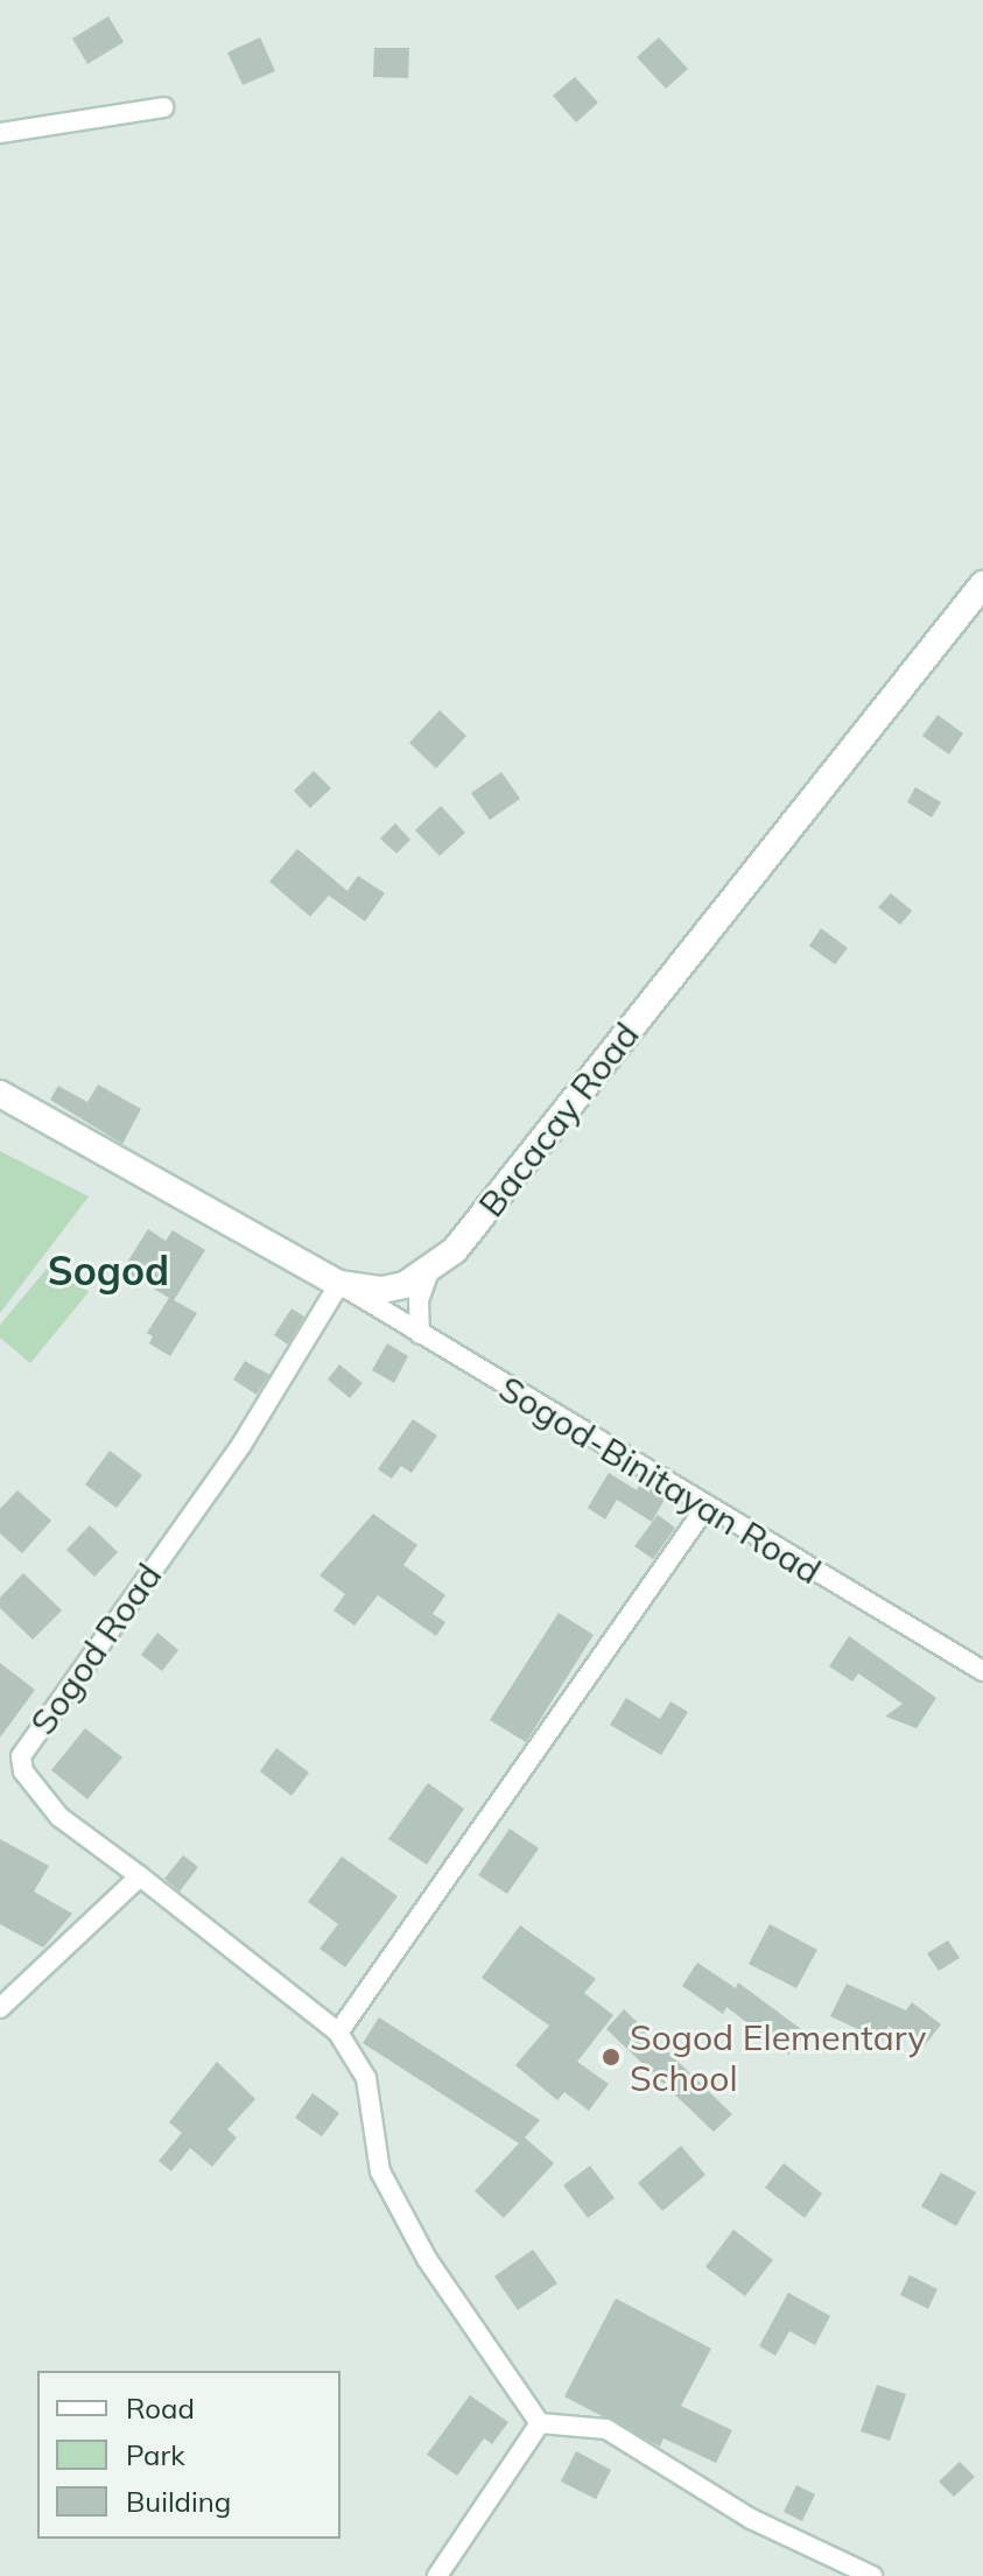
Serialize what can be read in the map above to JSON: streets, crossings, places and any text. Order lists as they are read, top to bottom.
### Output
{
  "streets": {
    "main road": ["Bacacay Road"],
    "street": ["Sogod-Binitayan Road", "Sogod Road"]
  },
  "crossings": [
    ["Bacacay Road", "Sogod-Binitayan Road"],
    ["Bacacay Road", "Sogod Road"],
    ["Sogod-Binitayan Road", "Sogod Road"]
  ],
  "districts": ["Sogod"],
  "places": ["Sogod Elementary School"],
  "legend": ["Road", "Park", "Building"]
}
